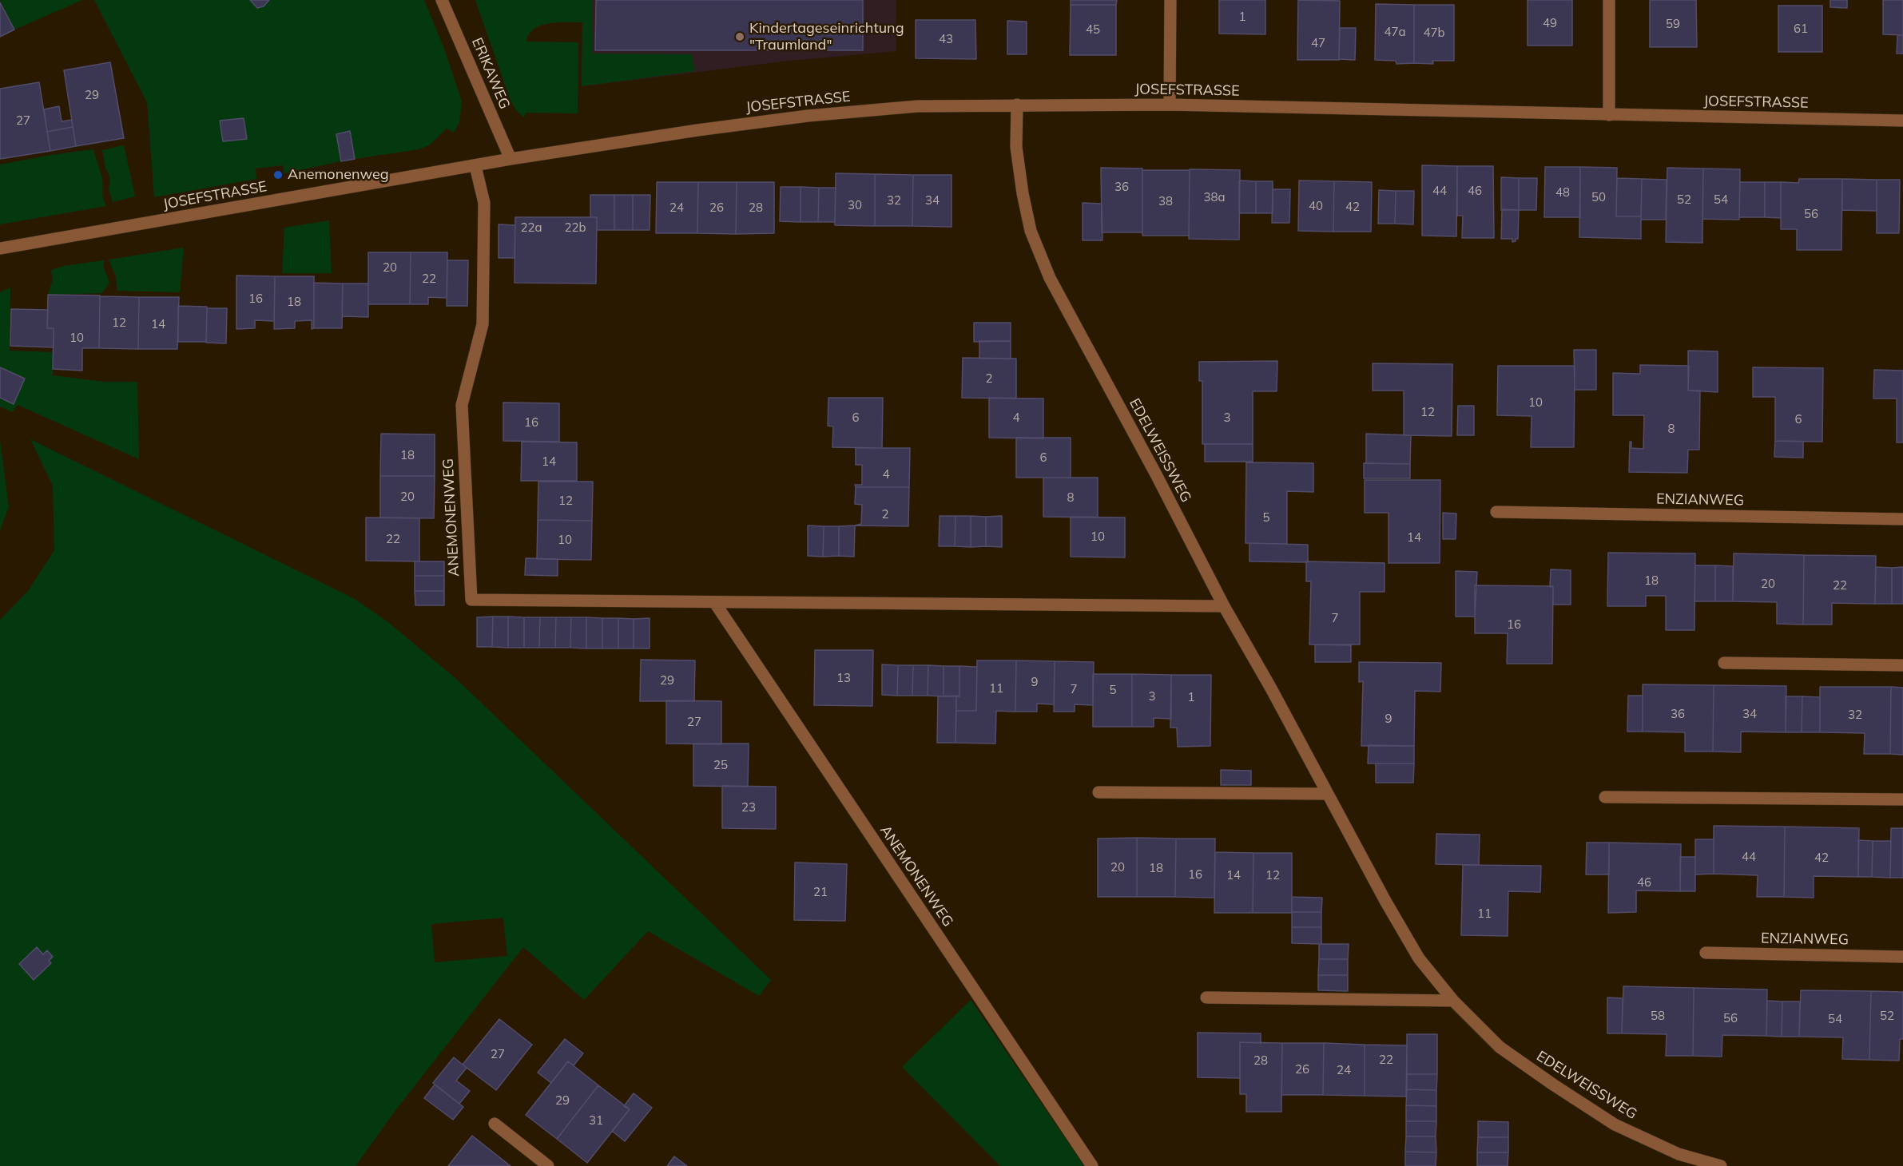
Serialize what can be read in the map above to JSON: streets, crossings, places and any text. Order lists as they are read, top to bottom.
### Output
{
  "streets": {
    "street": [
      "ERIKAWEG",
      "JOSEFSTRASSE",
      "EDELWEISSWEG",
      "ENZIANWEG",
      "ANEMONENWEG"
    ]
  },
  "crossings": [
    ["ERIKAWEG", "JOSEFSTRASSE"],
    ["JOSEFSTRASSE", "EDELWEISSWEG"],
    ["JOSEFSTRASSE", "ANEMONENWEG"],
    ["EDELWEISSWEG", "ANEMONENWEG"]
  ],
  "places": ["Kindertageseinrichtung \"Traumland\"", "Anemonenweg"],
  "house_numbers": [
    "1",
    "49",
    "59",
    "61",
    "45",
    "47a",
    "47b",
    "43",
    "47",
    "29",
    "27",
    "36",
    "44",
    "46",
    "48",
    "38a",
    "50",
    "52",
    "54",
    "32",
    "34",
    "38",
    "30",
    "40",
    "42",
    "24",
    "26",
    "28",
    "56",
    "22a",
    "22b",
    "20",
    "22",
    "16",
    "18",
    "12",
    "14",
    "10",
    "2",
    "10",
    "12",
    "6",
    "4",
    "3",
    "6",
    "16",
    "8",
    "18",
    "6",
    "14",
    "4",
    "20",
    "8",
    "12",
    "2",
    "5",
    "10",
    "14",
    "22",
    "10",
    "18",
    "20",
    "22",
    "7",
    "16",
    "13",
    "29",
    "9",
    "11",
    "7",
    "5",
    "3",
    "1",
    "36",
    "34",
    "32",
    "9",
    "27",
    "25",
    "23",
    "44",
    "42",
    "20",
    "18",
    "16",
    "14",
    "12",
    "46",
    "21",
    "11",
    "58",
    "52",
    "56",
    "54",
    "27",
    "22",
    "28",
    "26",
    "24",
    "29",
    "31"
  ]
}
